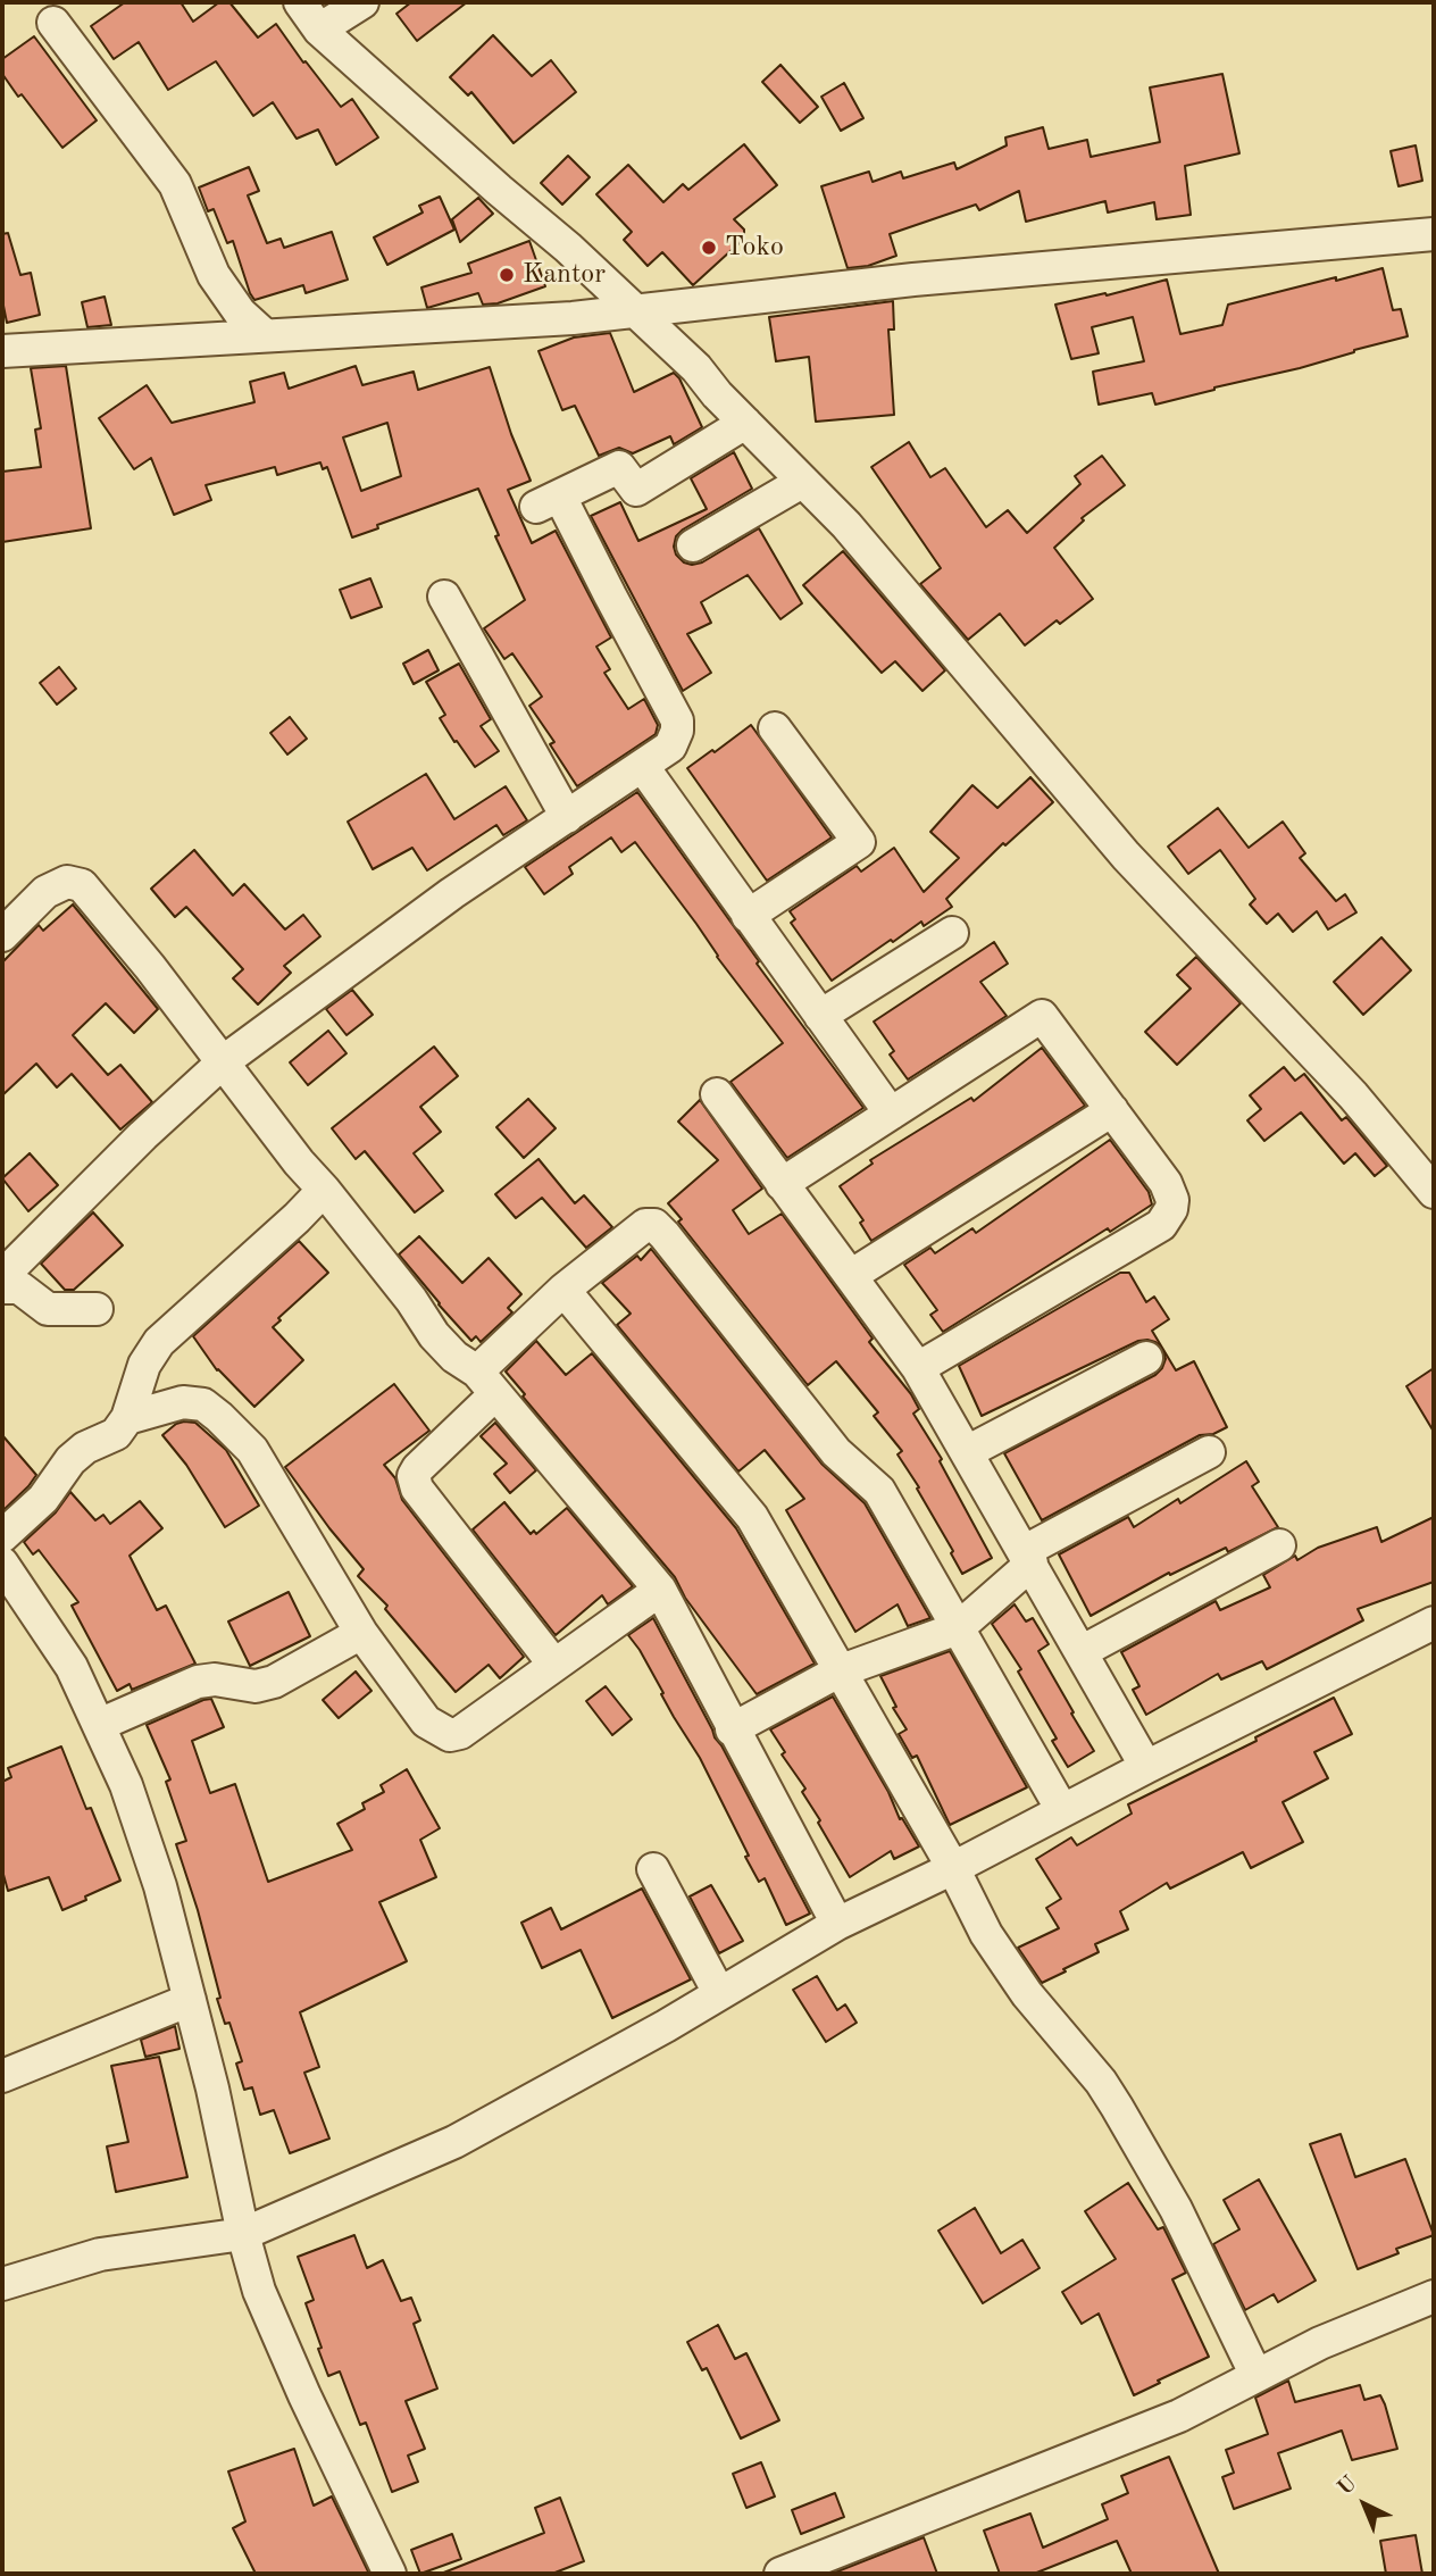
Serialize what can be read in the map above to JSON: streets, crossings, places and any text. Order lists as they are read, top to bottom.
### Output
{
  "places": ["Toko", "Kantor"],
  "north": "top left"
}
